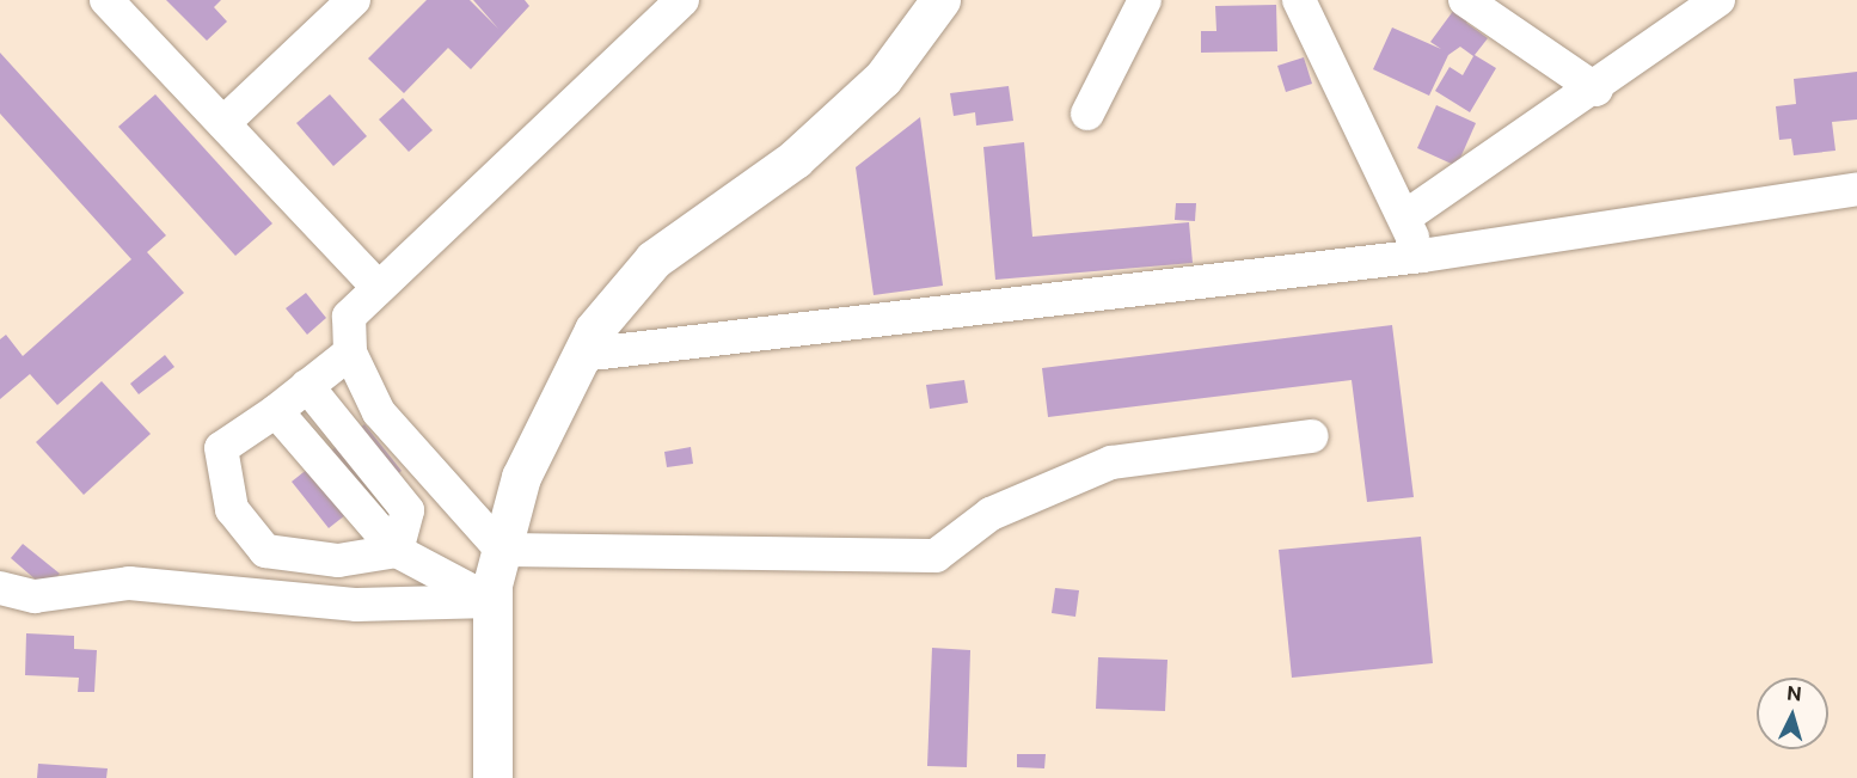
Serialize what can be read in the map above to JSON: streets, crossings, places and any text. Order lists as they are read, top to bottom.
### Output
{
  "north": "top"
}
